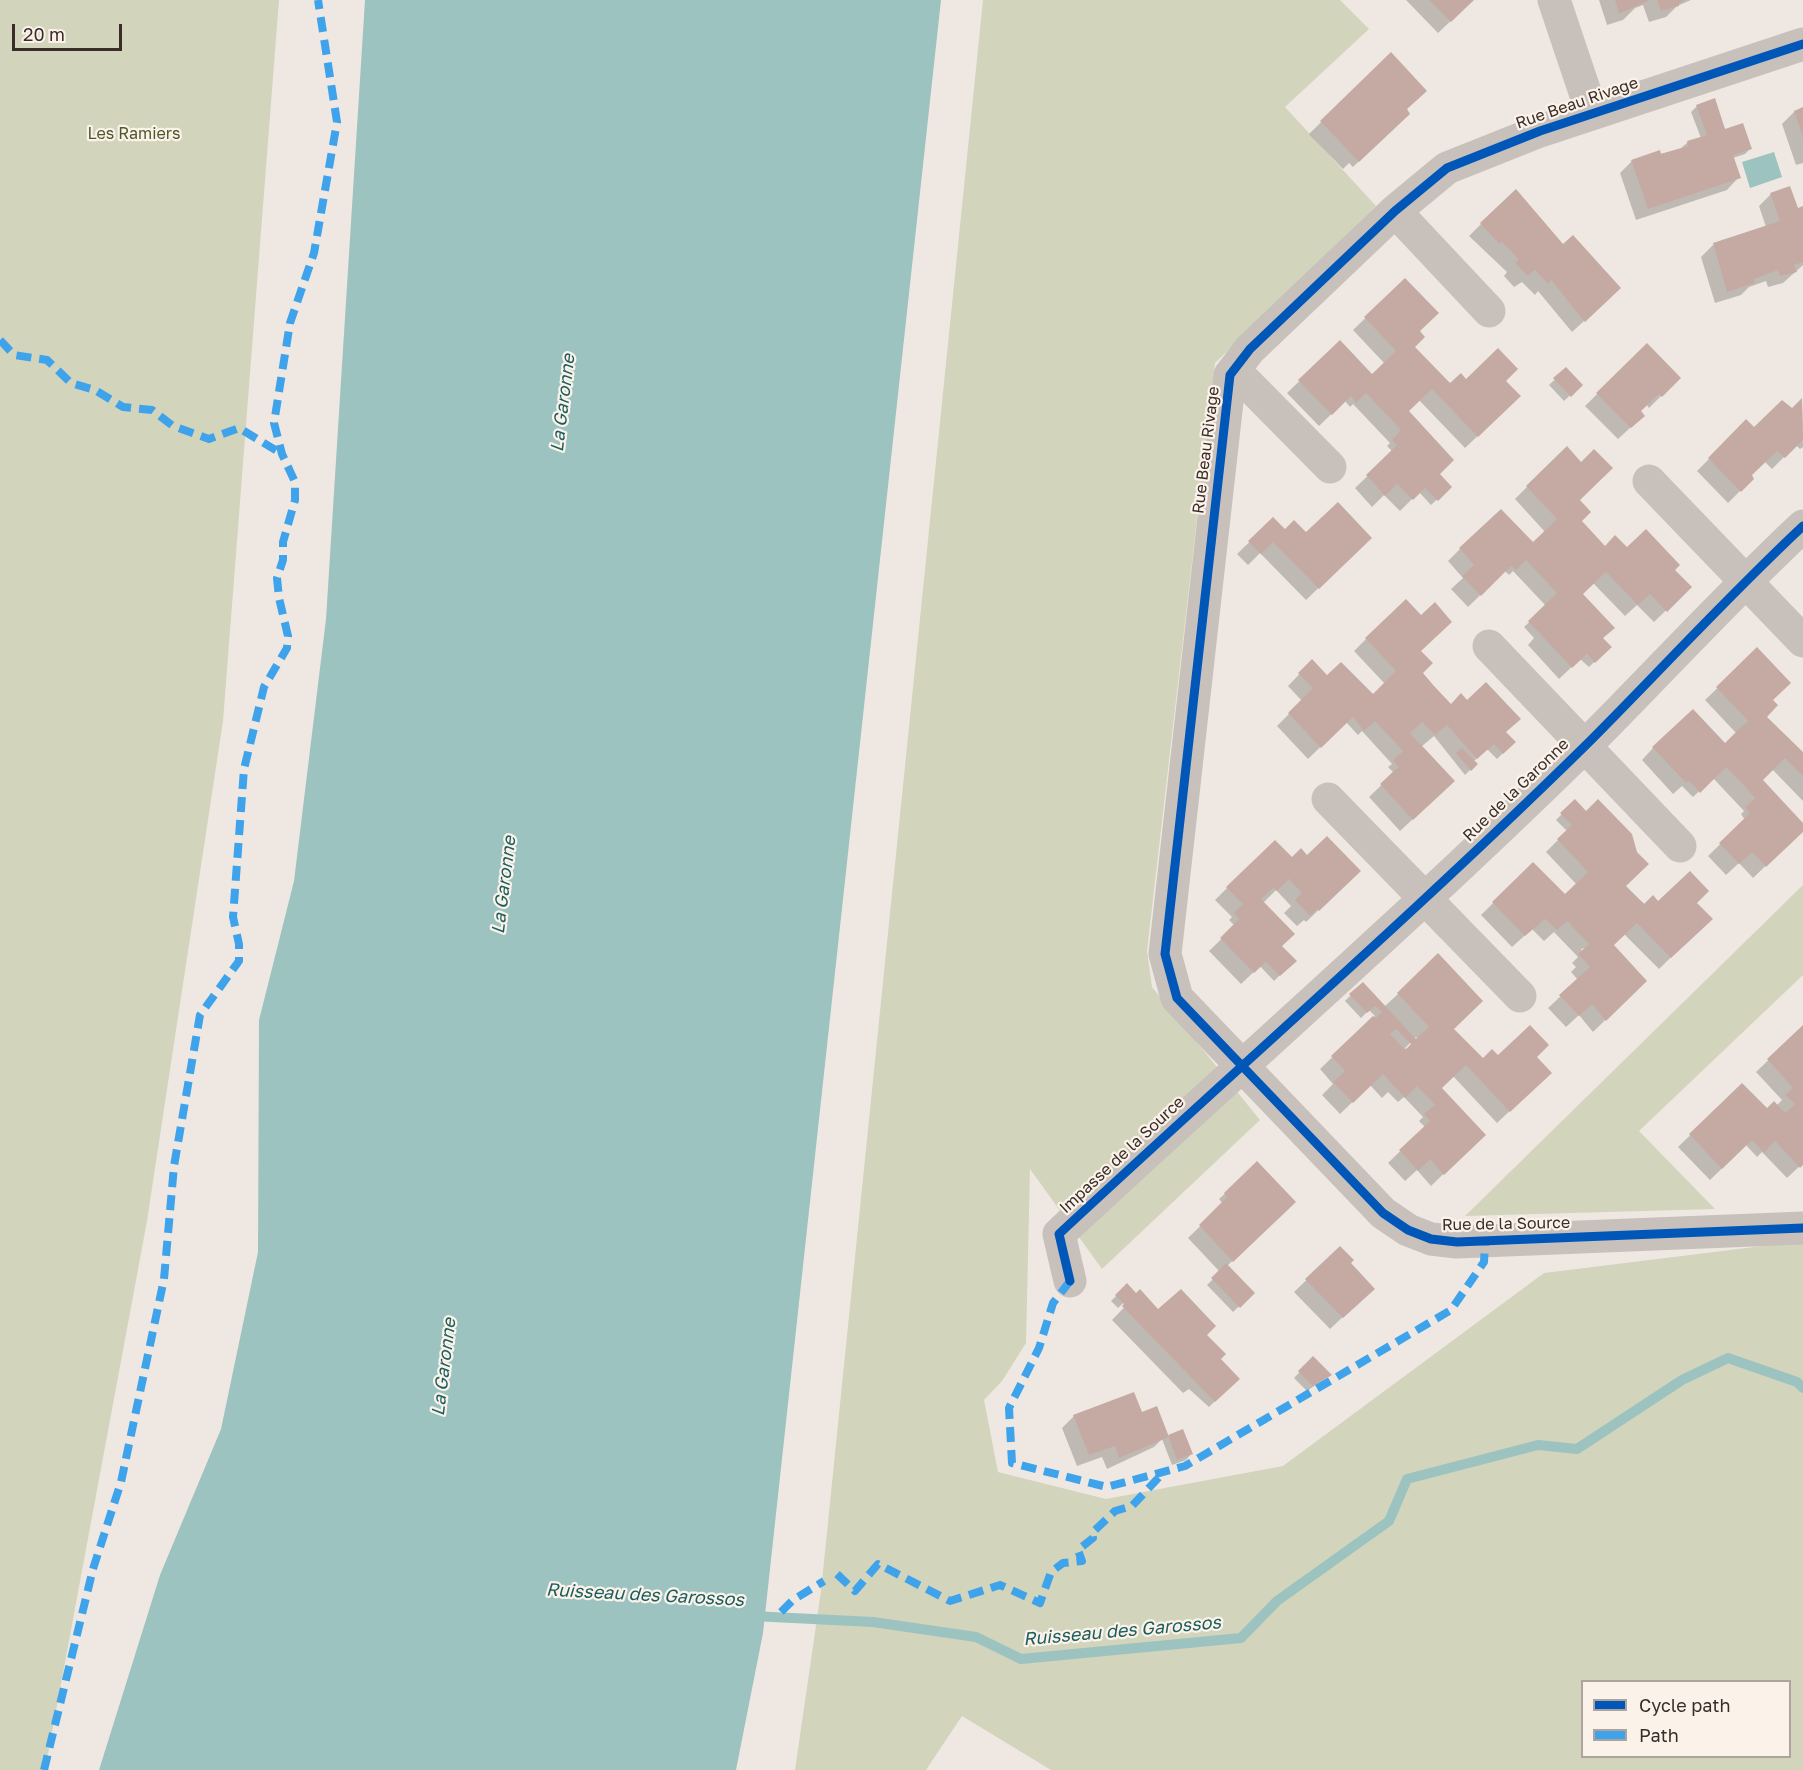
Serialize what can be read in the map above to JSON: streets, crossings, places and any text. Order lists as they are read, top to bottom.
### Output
{
  "streets": {
    "street": [
      "Rue Beau Rivage",
      "Rue de la Garonne",
      "Impasse de la Source",
      "Rue de la Source"
    ]
  },
  "crossings": [
    ["Rue Beau Rivage", "Rue de la Garonne"],
    ["Rue Beau Rivage", "Impasse de la Source"],
    ["Rue Beau Rivage", "Rue de la Source"],
    ["Rue de la Garonne", "Impasse de la Source"],
    ["Rue de la Garonne", "Rue de la Source"],
    ["Impasse de la Source", "Rue de la Source"]
  ],
  "water": ["La Garonne", "Ruisseau des Garossos"],
  "parks": ["Les Ramiers"],
  "legend": ["Cycle path", "Path"],
  "scale_bar": "20 m"
}
